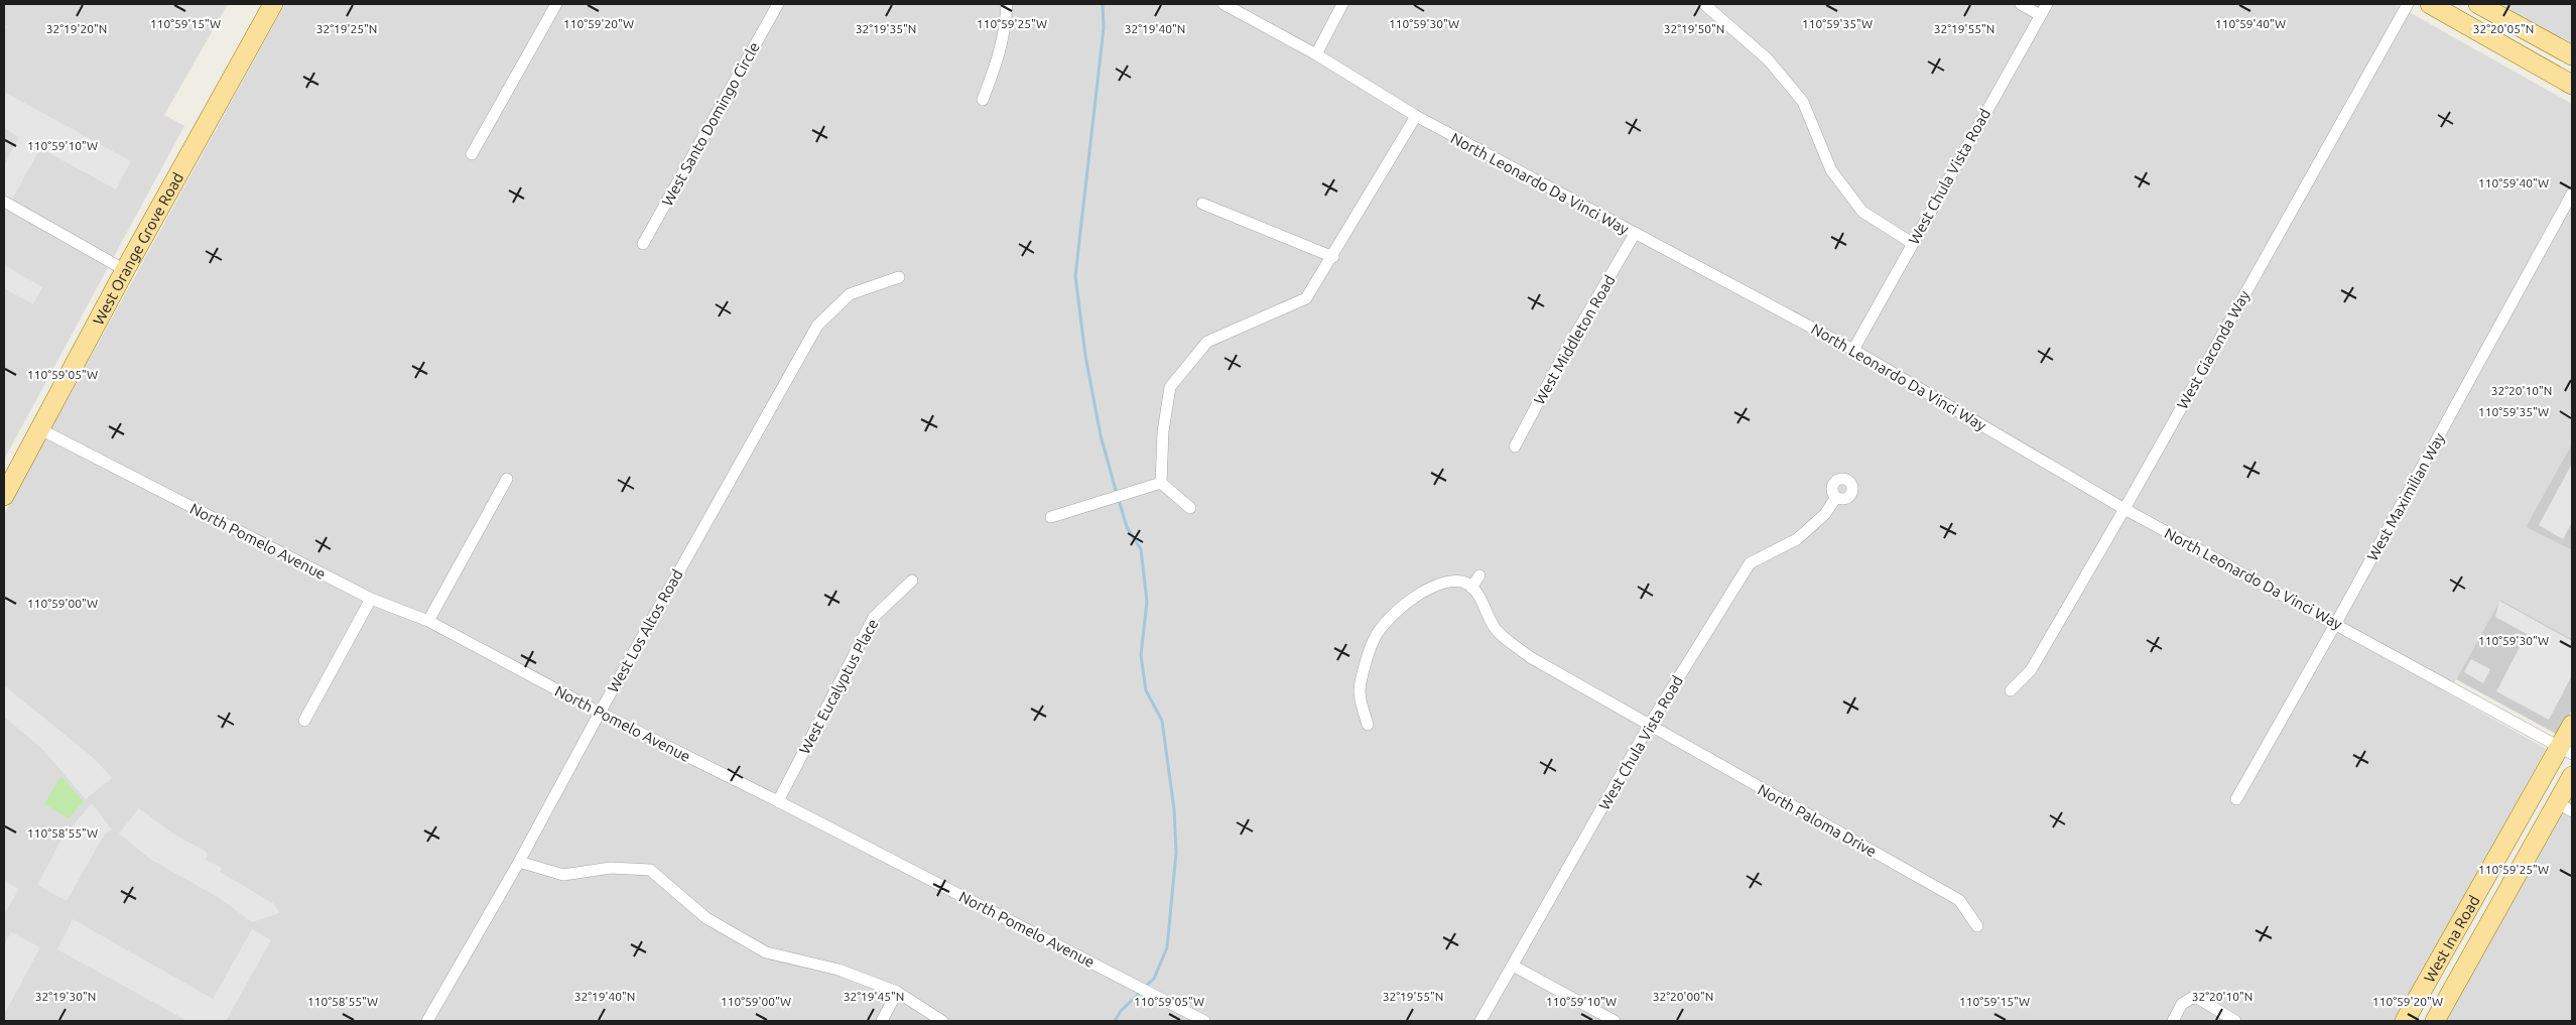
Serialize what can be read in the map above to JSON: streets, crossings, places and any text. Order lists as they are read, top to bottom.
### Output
{
  "streets": {
    "main road": ["West Orange Grove Road", "West Ina Road"],
    "street": [
      "West Santo Domingo Circle",
      "West Chula Vista Road",
      "North Leonardo Da Vinci Way",
      "West Middleton Road",
      "West Giaconda Way",
      "West Maximilian Way",
      "North Pomelo Avenue",
      "West Los Altos Road",
      "West Eucalyptus Place",
      "North Paloma Drive"
    ]
  },
  "crossings": [
    ["West Chula Vista Road", "North Leonardo Da Vinci Way"],
    ["West Chula Vista Road", "North Paloma Drive"],
    ["North Leonardo Da Vinci Way", "West Middleton Road"],
    ["North Leonardo Da Vinci Way", "West Giaconda Way"],
    ["North Leonardo Da Vinci Way", "West Maximilian Way"],
    ["North Leonardo Da Vinci Way", "West Ina Road"],
    ["West Orange Grove Road", "North Pomelo Avenue"],
    ["North Pomelo Avenue", "West Los Altos Road"],
    ["North Pomelo Avenue", "West Eucalyptus Place"]
  ],
  "coordinates": [
    "110°59'40\"W",
    "110°59'15\"W",
    "110°59'20\"W",
    "110°59'25\"W",
    "110°59'30\"W",
    "110°59'35\"W",
    "32°19'20\"N",
    "32°19'25\"N",
    "32°19'35\"N",
    "32°19'40\"N",
    "32°19'50\"N",
    "32°19'55\"N",
    "32°20'05\"N",
    "110°59'10\"W",
    "110°59'05\"W",
    "32°20'10\"N",
    "110°59'00\"W",
    "110°58'55\"W",
    "32°19'30\"N",
    "32°19'45\"N",
    "32°20'00\"N"
  ]
}
